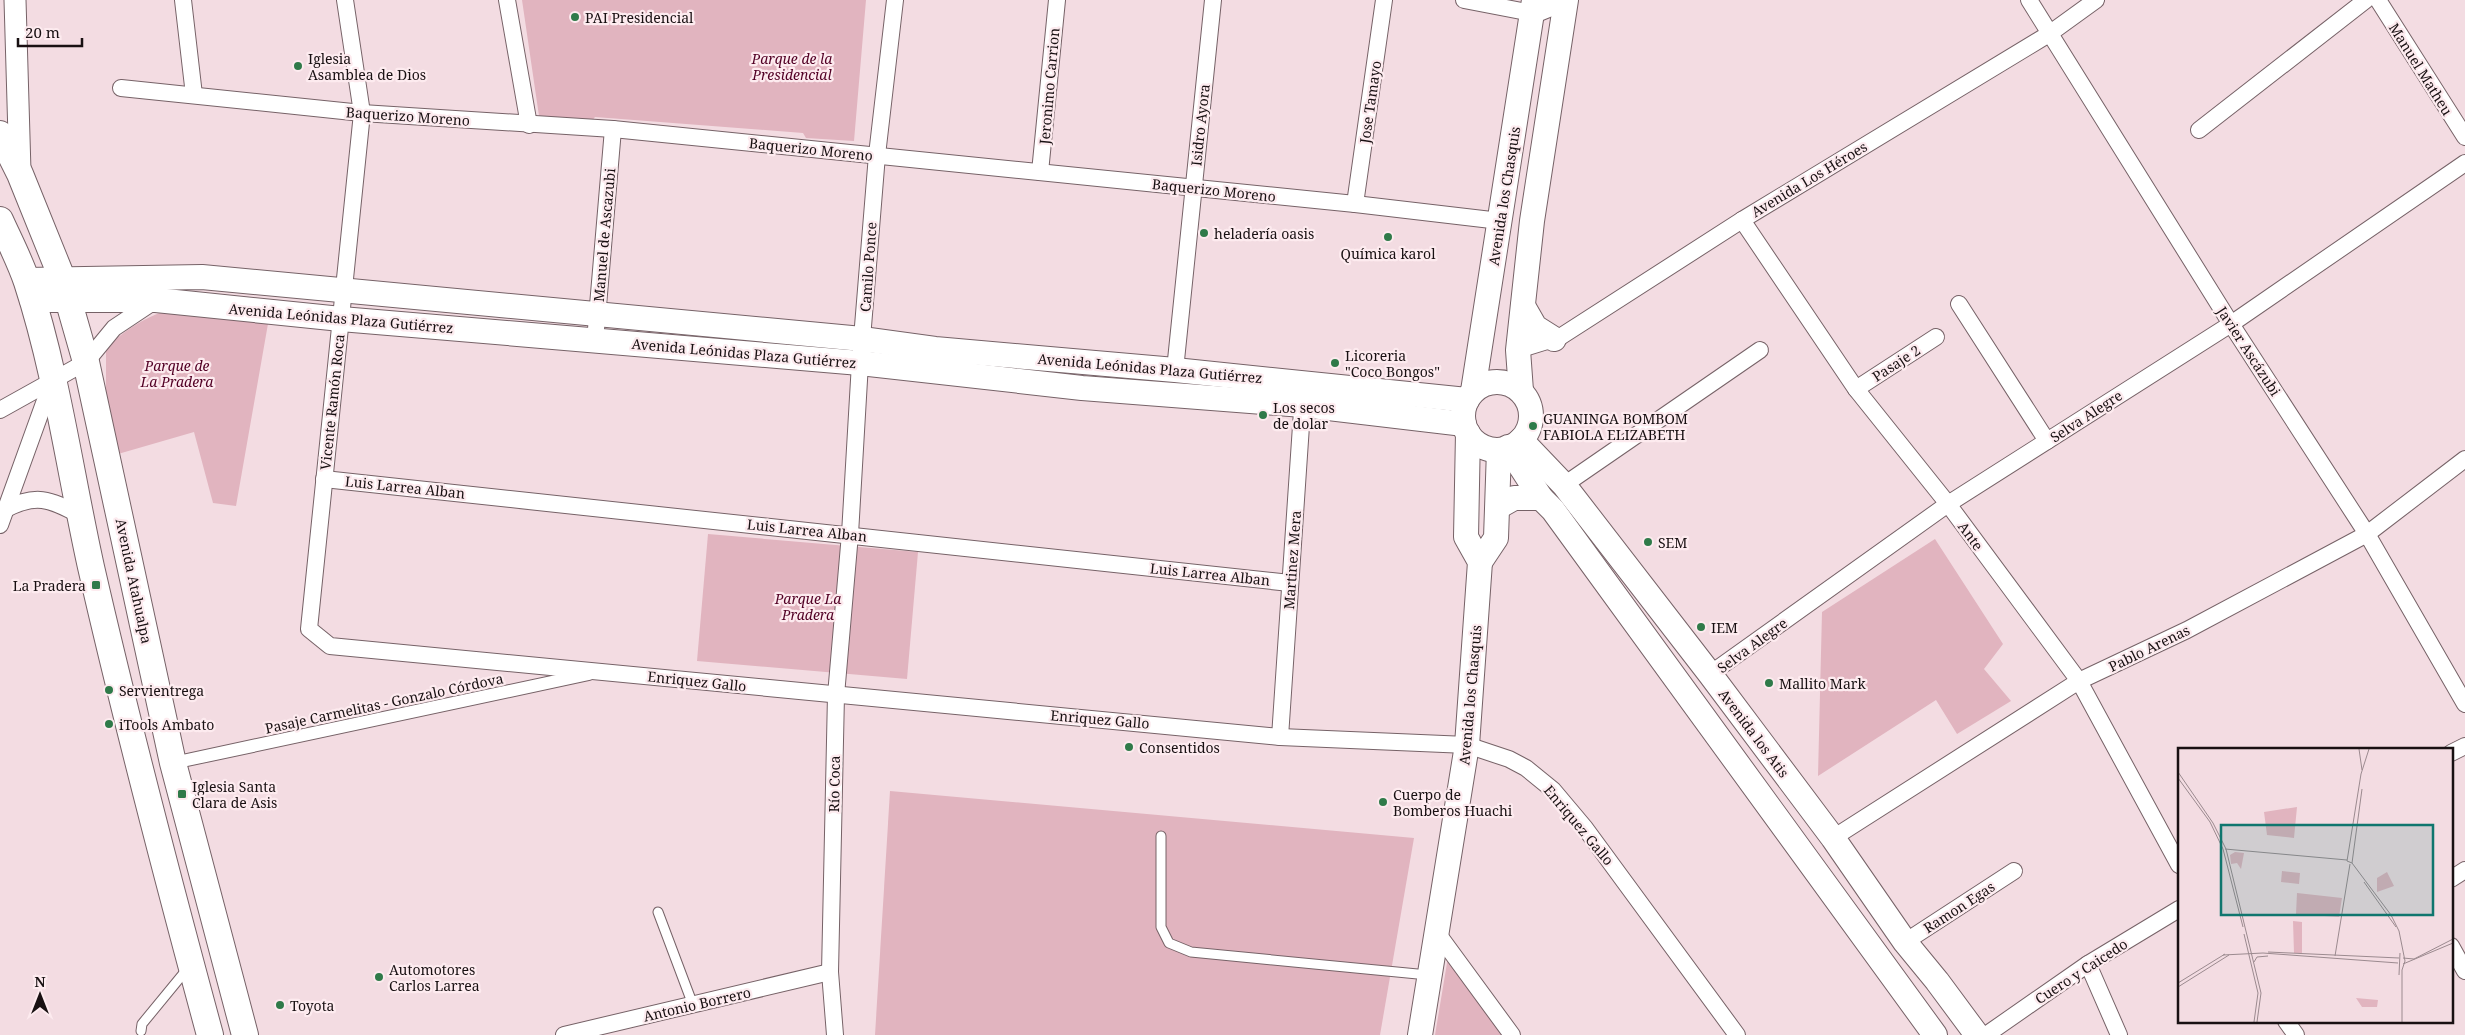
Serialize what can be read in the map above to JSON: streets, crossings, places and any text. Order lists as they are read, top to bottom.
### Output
{
  "streets": {
    "main road": [
      "Avenida los Chasquis",
      "Avenida Leónidas Plaza Gutiérrez",
      "Avenida Atahualpa",
      "Avenida los Atis"
    ],
    "street": [
      "Manuel Matheu",
      "Jeronimo Carrion",
      "Jose Tamayo",
      "Baquerizo Moreno",
      "Isidro Ayora",
      "Avenida Los Héroes",
      "Manuel de Ascazubi",
      "Camilo Ponce",
      "Javier Ascázubi",
      "Pasaje 2",
      "Vicente Ramón Roca",
      "Selva Alegre",
      "Luis Larrea Alban",
      "Ante",
      "Martinez Mera",
      "Pablo Arenas",
      "Enriquez Gallo",
      "Pasaje Carmelitas - Gonzalo Córdova",
      "Río Coca",
      "Ramon Egas",
      "Cuero y Caicedo",
      "Antonio Borrero"
    ]
  },
  "crossings": [
    ["Jeronimo Carrion", "Baquerizo Moreno"],
    ["Jose Tamayo", "Baquerizo Moreno"],
    ["Baquerizo Moreno", "Isidro Ayora"],
    ["Baquerizo Moreno", "Avenida los Chasquis"],
    ["Baquerizo Moreno", "Manuel de Ascazubi"],
    ["Baquerizo Moreno", "Camilo Ponce"],
    ["Baquerizo Moreno", "Vicente Ramón Roca"],
    ["Isidro Ayora", "Avenida Leónidas Plaza Gutiérrez"],
    ["Avenida Los Héroes", "Javier Ascázubi"],
    ["Avenida Los Héroes", "Ante"],
    ["Avenida los Chasquis", "Avenida Leónidas Plaza Gutiérrez"],
    ["Avenida los Chasquis", "Enriquez Gallo"],
    ["Avenida los Chasquis", "Avenida los Atis"],
    ["Manuel de Ascazubi", "Avenida Leónidas Plaza Gutiérrez"],
    ["Camilo Ponce", "Avenida Leónidas Plaza Gutiérrez"],
    ["Camilo Ponce", "Luis Larrea Alban"],
    ["Camilo Ponce", "Río Coca"],
    ["Avenida Leónidas Plaza Gutiérrez", "Vicente Ramón Roca"],
    ["Avenida Leónidas Plaza Gutiérrez", "Martinez Mera"],
    ["Avenida Leónidas Plaza Gutiérrez", "Avenida Atahualpa"],
    ["Avenida Leónidas Plaza Gutiérrez", "Avenida los Atis"],
    ["Javier Ascázubi", "Selva Alegre"],
    ["Javier Ascázubi", "Pablo Arenas"],
    ["Pasaje 2", "Ante"],
    ["Vicente Ramón Roca", "Luis Larrea Alban"],
    ["Vicente Ramón Roca", "Enriquez Gallo"],
    ["Selva Alegre", "Ante"],
    ["Selva Alegre", "Avenida los Atis"],
    ["Luis Larrea Alban", "Martinez Mera"],
    ["Luis Larrea Alban", "Río Coca"],
    ["Ante", "Pablo Arenas"],
    ["Martinez Mera", "Enriquez Gallo"],
    ["Avenida Atahualpa", "Pasaje Carmelitas - Gonzalo Córdova"],
    ["Pablo Arenas", "Avenida los Atis"],
    ["Enriquez Gallo", "Pasaje Carmelitas - Gonzalo Córdova"],
    ["Enriquez Gallo", "Río Coca"],
    ["Avenida los Atis", "Ramon Egas"],
    ["Río Coca", "Antonio Borrero"]
  ],
  "parks": ["Parque de la Presidencial", "Parque de La Pradera", "Parque La Pradera"],
  "places": {
    "other": [
      "PAI Presidencial",
      "Iglesia Asamblea de Dios",
      "heladería oasis",
      "Química karol",
      "Licoreria \"Coco Bongos\"",
      "Los secos de dolar",
      "GUANINGA BOMBOM FABIOLA ELIZABETH",
      "SEM",
      "IEM",
      "Mallito Mark",
      "Servientrega",
      "iTools Ambato",
      "Consentidos",
      "Cuerpo de Bomberos Huachi",
      "Automotores Carlos Larrea",
      "Toyota"
    ],
    "transit": ["La Pradera", "Iglesia Santa Clara de Asis"]
  },
  "scale_bar": "20 m",
  "north": "top"
}
